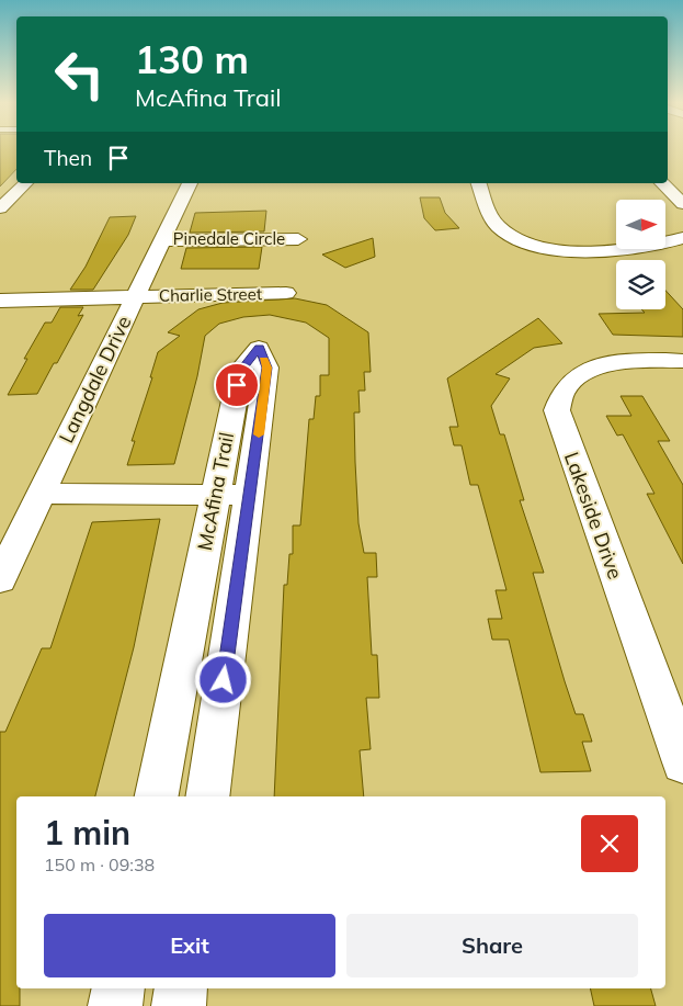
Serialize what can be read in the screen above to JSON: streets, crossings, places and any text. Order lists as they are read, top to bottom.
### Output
{
  "streets": {
    "street": [
      "Pinedale Circle",
      "Charlie Street",
      "Langdale Drive",
      "McAfina Trail",
      "Lakeside Drive"
    ]
  },
  "crossings": [
    ["Pinedale Circle", "Langdale Drive"],
    ["Charlie Street", "Langdale Drive"]
  ],
  "north": "right",
  "page": {
    "turn": ["130 m", "McAfina Trail"],
    "then": "Then",
    "heading": ["1 min", "150 m · 09:38"],
    "buttons": ["Exit", "Share"]
  }
}
